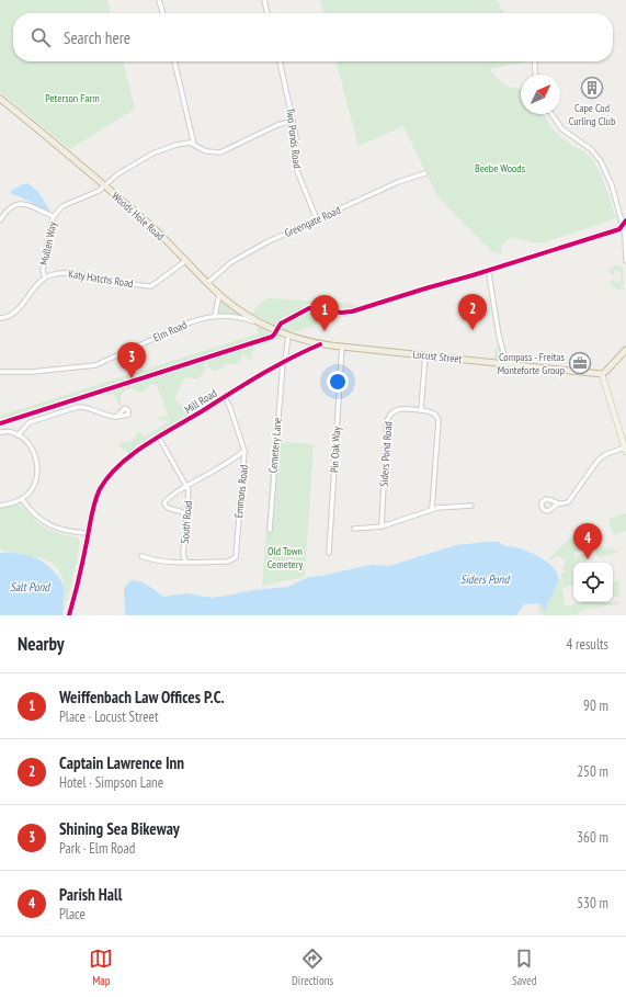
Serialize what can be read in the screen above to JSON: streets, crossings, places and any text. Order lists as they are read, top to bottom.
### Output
{
  "streets": {
    "highway": ["Woods Hole Road", "Locust Street"],
    "street": [
      "Two Ponds Road",
      "Greengate Road",
      "Mullen Way",
      "Katy Hatchs Road",
      "Elm Road",
      "Mill Road",
      "Cemetery Lane",
      "Pin Oak Way",
      "Siders Pond Road",
      "Emmons Road",
      "South Road"
    ]
  },
  "crossings": [
    ["Two Ponds Road", "Greengate Road"],
    ["Woods Hole Road", "Greengate Road"],
    ["Woods Hole Road", "Mullen Way"],
    ["Woods Hole Road", "Katy Hatchs Road"],
    ["Woods Hole Road", "Elm Road"],
    ["Woods Hole Road", "Locust Street"],
    ["Mullen Way", "Katy Hatchs Road"],
    ["Locust Street", "Mill Road"],
    ["Locust Street", "Cemetery Lane"],
    ["Locust Street", "Pin Oak Way"],
    ["Mill Road", "Cemetery Lane"],
    ["Mill Road", "Emmons Road"],
    ["Mill Road", "South Road"],
    ["Emmons Road", "South Road"]
  ],
  "water": ["Siders Pond", "Salt Pond"],
  "parks": ["Peterson Farm", "Beebe Woods", "Old Town Cemetery"],
  "places": {
    "building": ["Cape Cod Curling Club"],
    "office": ["Compass - Freitas Monteforte Group"]
  },
  "north": "top right",
  "page": {
    "search": "Search here",
    "pins": [
      "2",
      "1",
      "3",
      "4"
    ],
    "heading": ["Nearby", "4 results"],
    "list": [
      {
        "mark": "1",
        "name": "Weiffenbach Law Offices P.C.",
        "note": "Place · Locust Street",
        "value": "90 m"
      },
      {
        "mark": "2",
        "name": "Captain Lawrence Inn",
        "note": "Hotel · Simpson Lane",
        "value": "250 m"
      },
      {
        "mark": "3",
        "name": "Shining Sea Bikeway",
        "note": "Park · Elm Road",
        "value": "360 m"
      },
      {
        "mark": "4",
        "name": "Parish Hall",
        "note": "Place",
        "value": "530 m"
      }
    ],
    "nav": ["Map", "Directions", "Saved"]
  }
}
